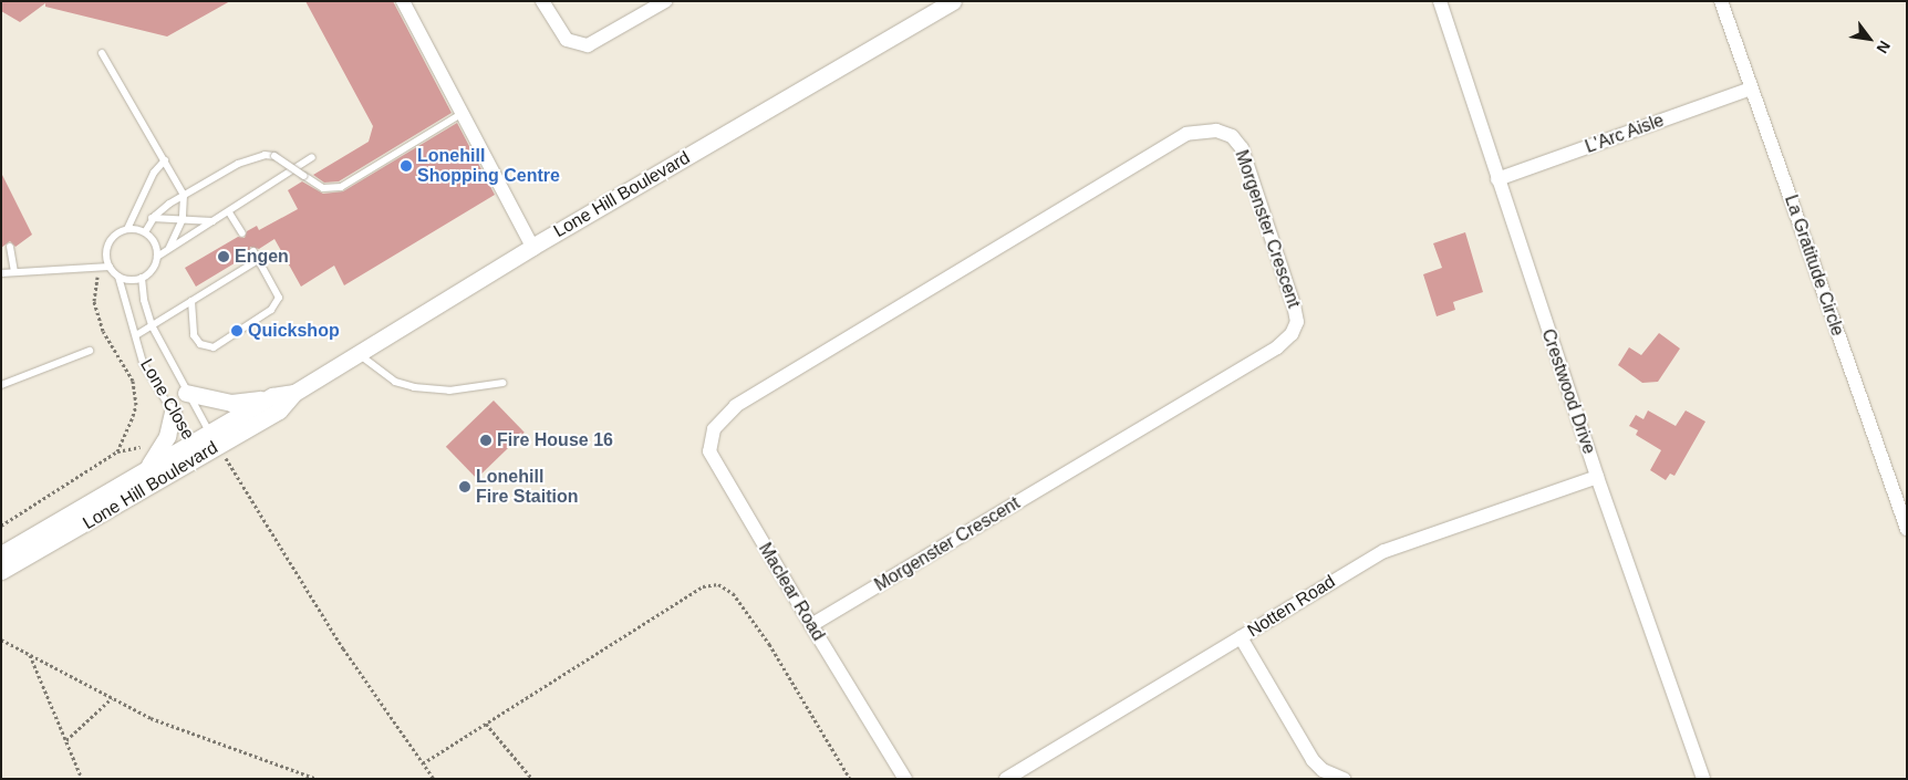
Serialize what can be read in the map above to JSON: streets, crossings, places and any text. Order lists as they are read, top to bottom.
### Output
{
  "streets": {
    "street": [
      "L'Arc Aisle",
      "Lone Hill Boulevard",
      "Morgenster Crescent",
      "La Gratitude Circle",
      "Crestwood Drive",
      "Maclear Road",
      "Notten Road"
    ],
    "lane": ["Lone Close"]
  },
  "crossings": [
    ["L'Arc Aisle", "La Gratitude Circle"],
    ["L'Arc Aisle", "Crestwood Drive"],
    ["Lone Hill Boulevard", "Lone Close"],
    ["Morgenster Crescent", "Maclear Road"],
    ["Crestwood Drive", "Notten Road"]
  ],
  "places": [
    "Lonehill Shopping Centre",
    "Engen",
    "Quickshop",
    "Fire House 16",
    "Lonehill Fire Staition"
  ],
  "north": "bottom right"
}
